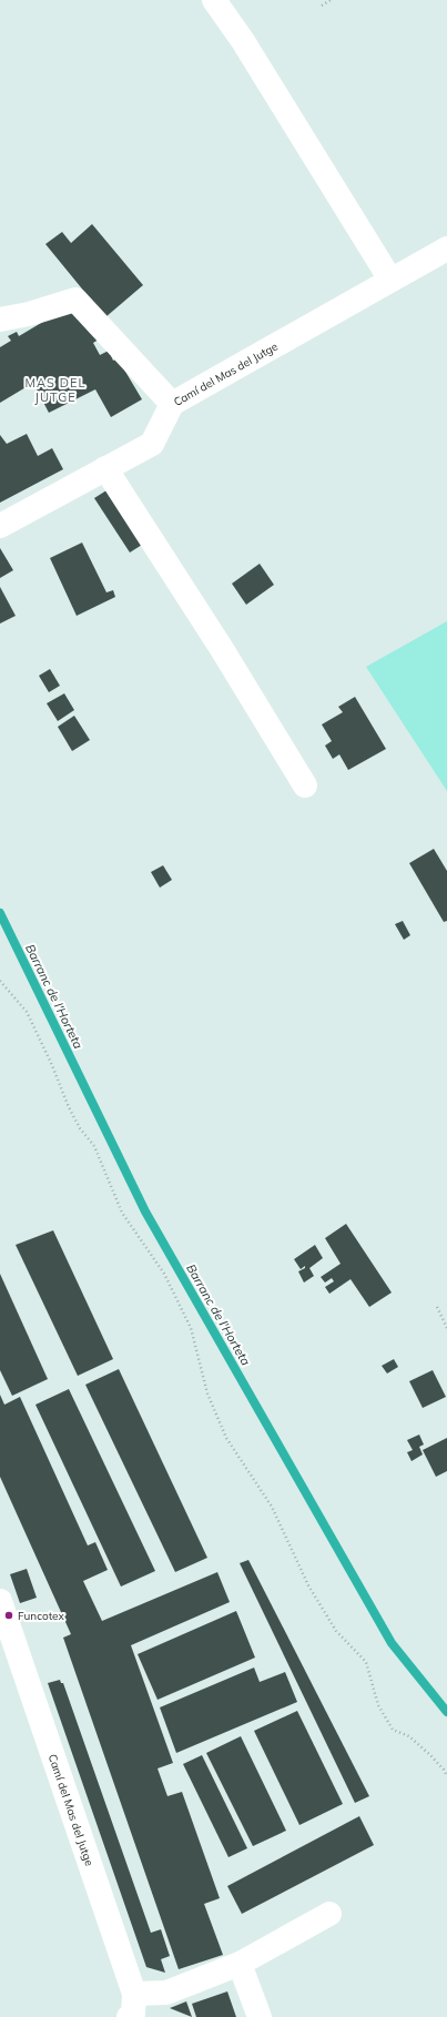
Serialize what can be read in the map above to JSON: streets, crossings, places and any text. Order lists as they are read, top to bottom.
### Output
{
  "streets": {
    "street": ["Camí del Mas del Jutge"]
  },
  "districts": ["MAS DEL JUTGE"],
  "water": ["Barranc de l'Horteta"],
  "places": ["Funcotex"]
}
